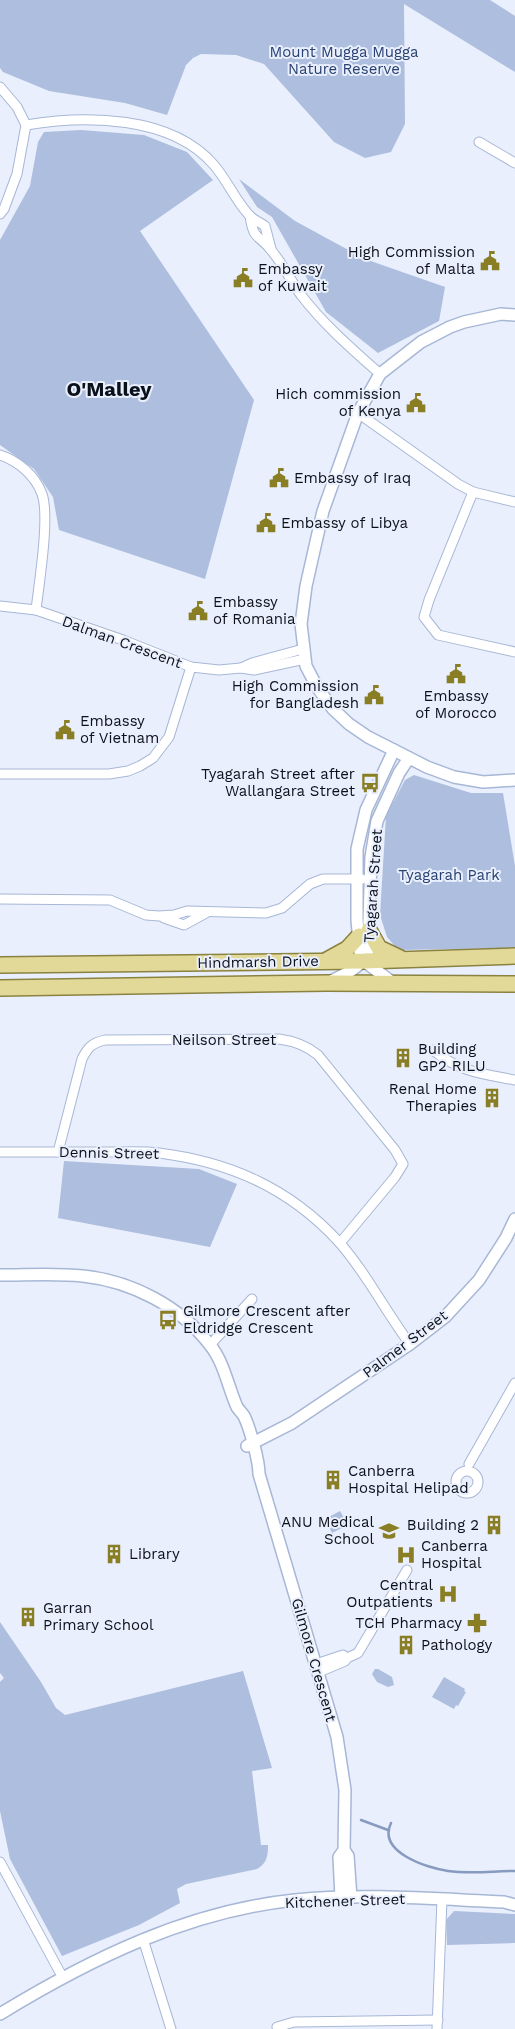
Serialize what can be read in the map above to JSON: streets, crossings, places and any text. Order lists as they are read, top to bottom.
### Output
{
  "streets": {
    "main road": ["Hindmarsh Drive"],
    "street": [
      "Dalman Crescent",
      "Tyagarah Street",
      "Neilson Street",
      "Dennis Street",
      "Palmer Street",
      "Gilmore Crescent",
      "Kitchener Street"
    ]
  },
  "crossings": [
    ["Tyagarah Street", "Hindmarsh Drive"],
    ["Neilson Street", "Dennis Street"],
    ["Dennis Street", "Palmer Street"],
    ["Palmer Street", "Gilmore Crescent"],
    ["Gilmore Crescent", "Kitchener Street"]
  ],
  "districts": ["O'Malley"],
  "parks": ["Mount Mugga Mugga Nature Reserve", "Tyagarah Park"],
  "places": {
    "public building": [
      "High Commission of Malta",
      "Embassy of Kuwait",
      "Hich commission of Kenya",
      "Embassy of Iraq",
      "Embassy of Libya",
      "Embassy of Romania",
      "Embassy of Morocco",
      "High Commission for Bangladesh",
      "Embassy of Vietnam"
    ],
    "bus stop": ["Tyagarah Street after Wallangara Street", "Gilmore Crescent after Eldridge Crescent"],
    "building": [
      "Building GP2 RILU",
      "Renal Home Therapies",
      "Canberra Hospital Helipad",
      "Building 2",
      "Library",
      "Garran Primary School",
      "Pathology"
    ],
    "school or university": ["ANU Medical School"],
    "hospital": ["Canberra Hospital", "Central Outpatients"],
    "pharmacy": ["TCH Pharmacy"]
  }
}
